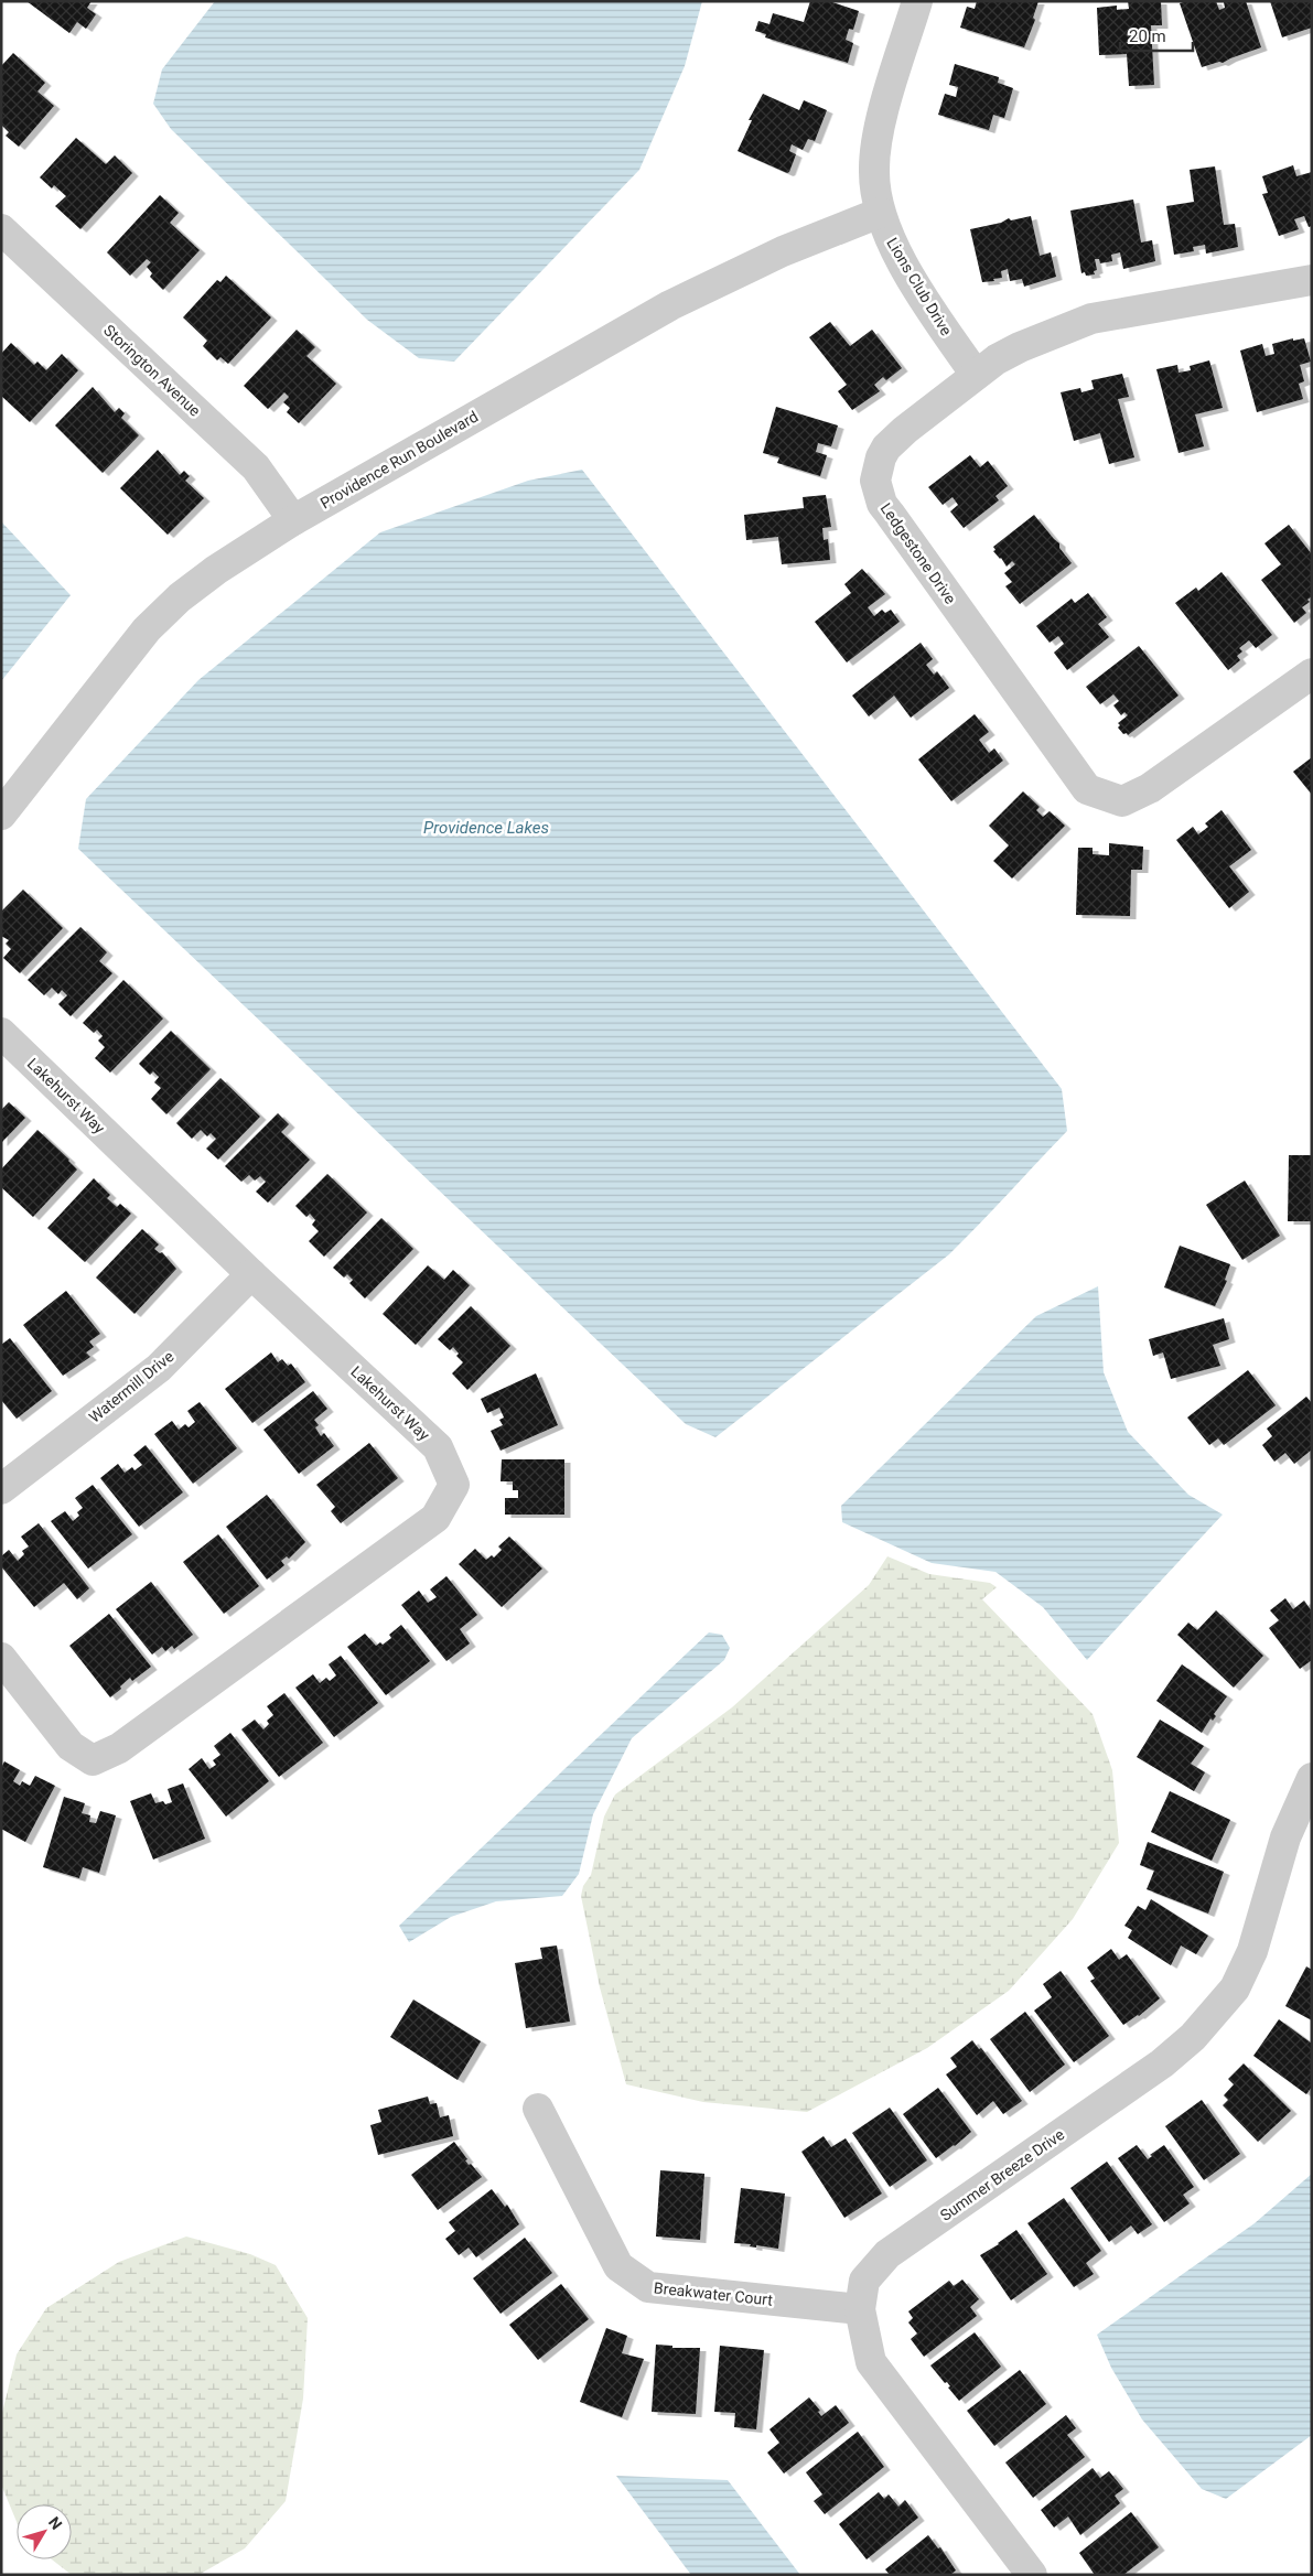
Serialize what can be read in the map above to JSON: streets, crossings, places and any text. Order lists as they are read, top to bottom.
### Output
{
  "streets": {
    "street": [
      "Lions Club Drive",
      "Storington Avenue",
      "Providence Run Boulevard",
      "Ledgestone Drive",
      "Lakehurst Way",
      "Watermill Drive",
      "Summer Breeze Drive",
      "Breakwater Court"
    ]
  },
  "crossings": [
    ["Lions Club Drive", "Providence Run Boulevard"],
    ["Lions Club Drive", "Ledgestone Drive"],
    ["Storington Avenue", "Providence Run Boulevard"],
    ["Lakehurst Way", "Watermill Drive"],
    ["Summer Breeze Drive", "Breakwater Court"]
  ],
  "water": ["Providence Lakes"],
  "scale_bar": "20 m",
  "north": "top right"
}
